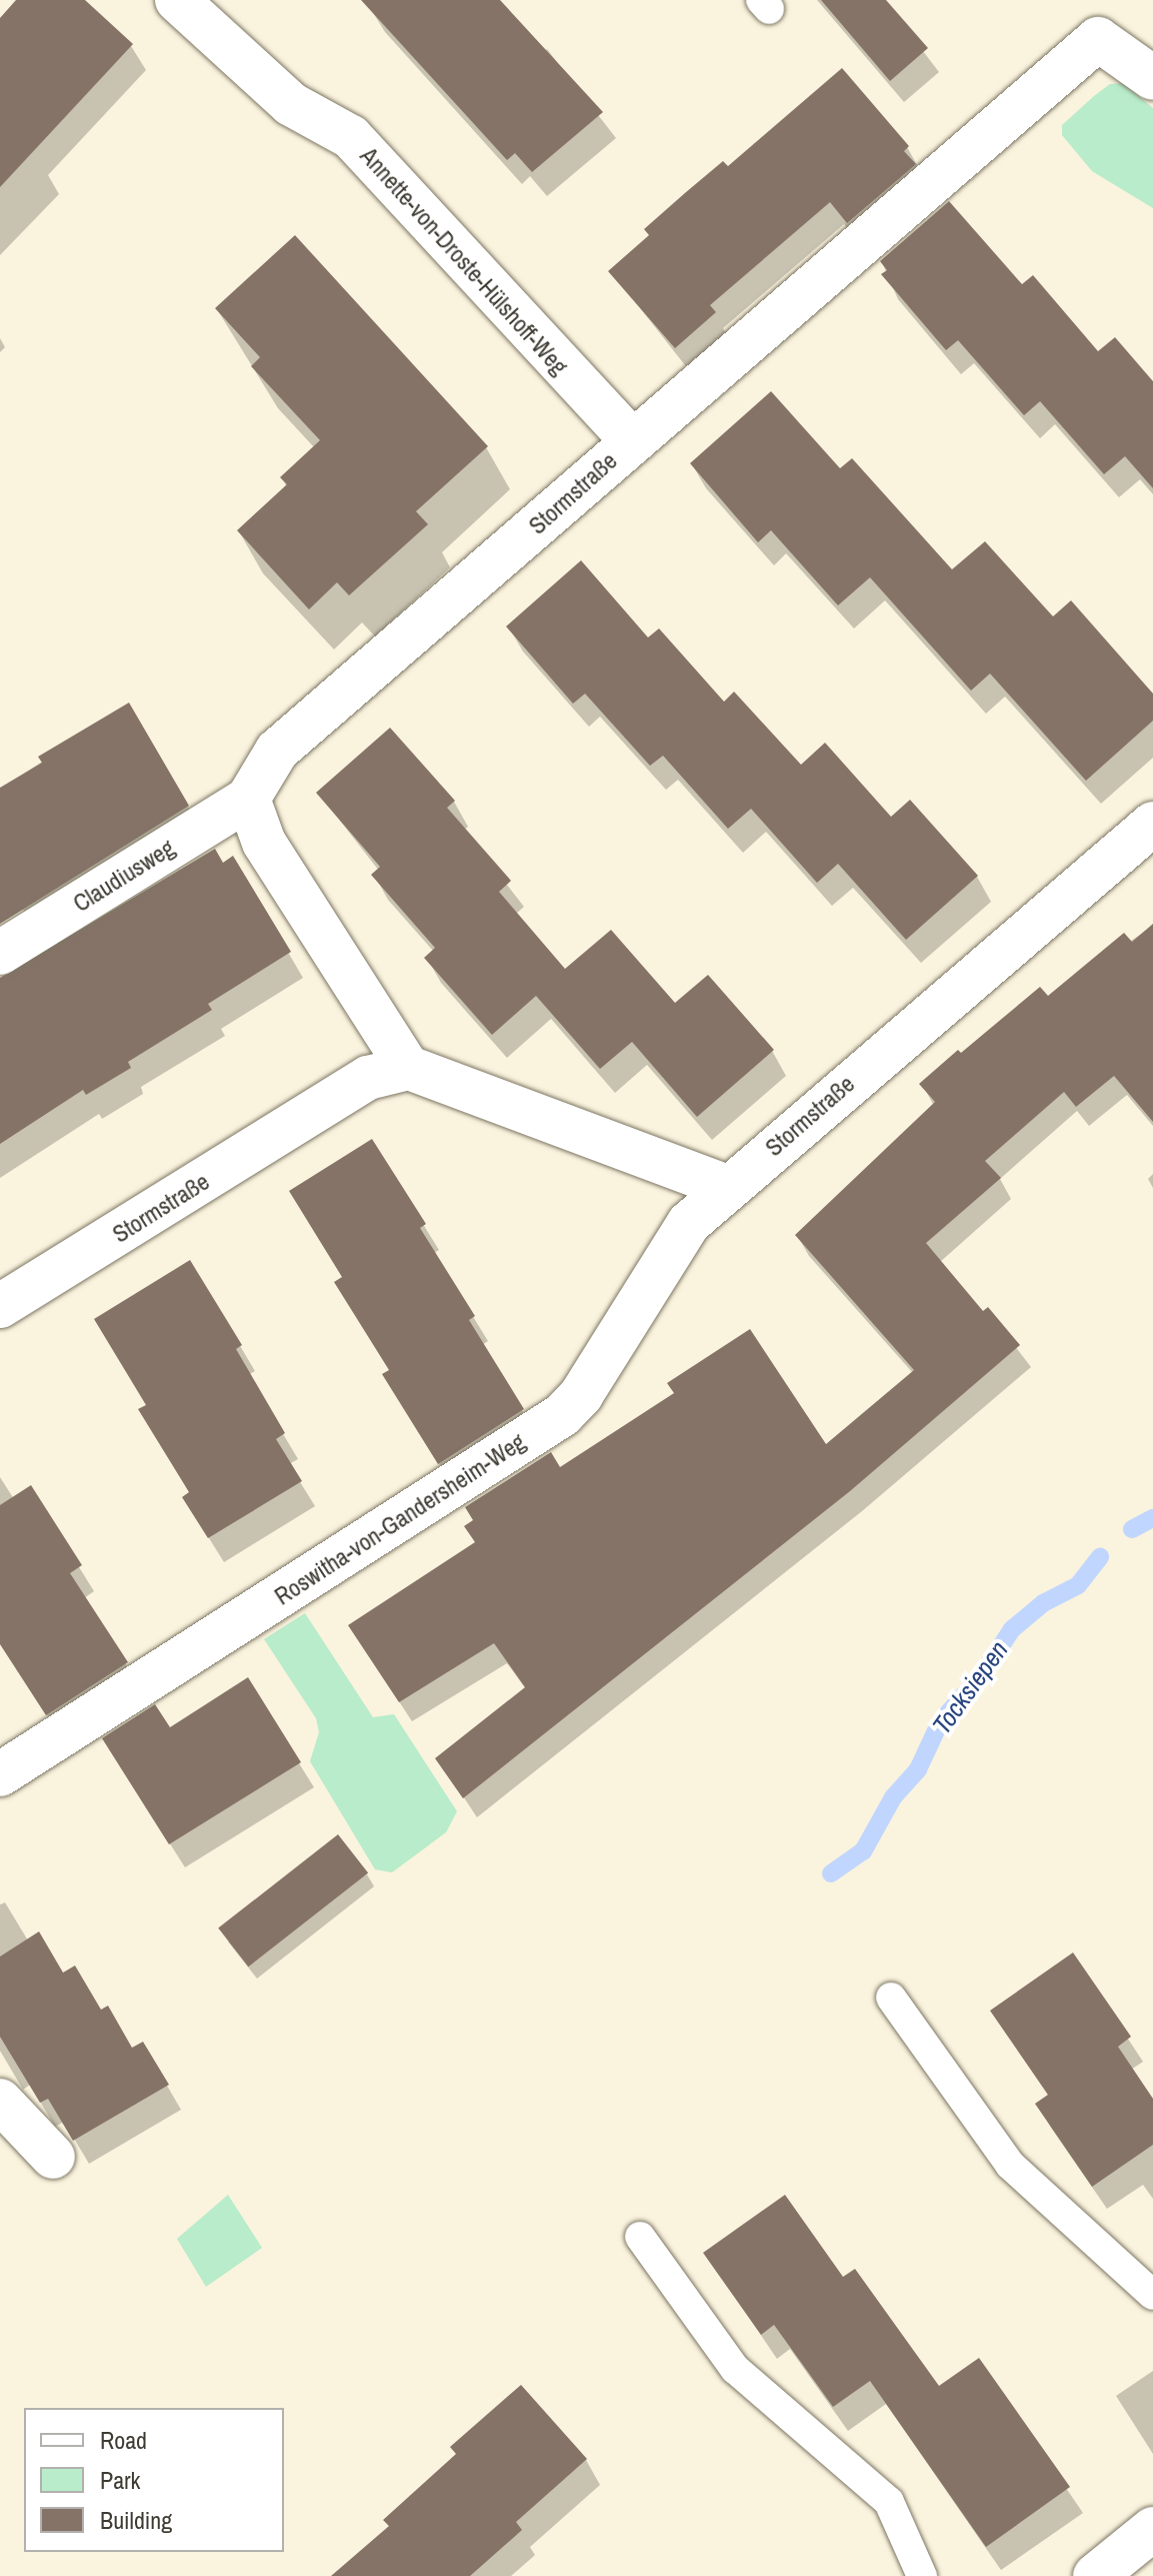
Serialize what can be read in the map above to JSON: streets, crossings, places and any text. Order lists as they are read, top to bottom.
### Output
{
  "streets": {
    "street": [
      "Annette-von-Droste-Hülshoff-Weg",
      "Stormstraße",
      "Claudiusweg",
      "Roswitha-von-Gandersheim-Weg"
    ]
  },
  "crossings": [
    ["Annette-von-Droste-Hülshoff-Weg", "Stormstraße"],
    ["Stormstraße", "Claudiusweg"],
    ["Stormstraße", "Roswitha-von-Gandersheim-Weg"]
  ],
  "water": ["Tocksiepen"],
  "legend": ["Road", "Park", "Building"]
}
